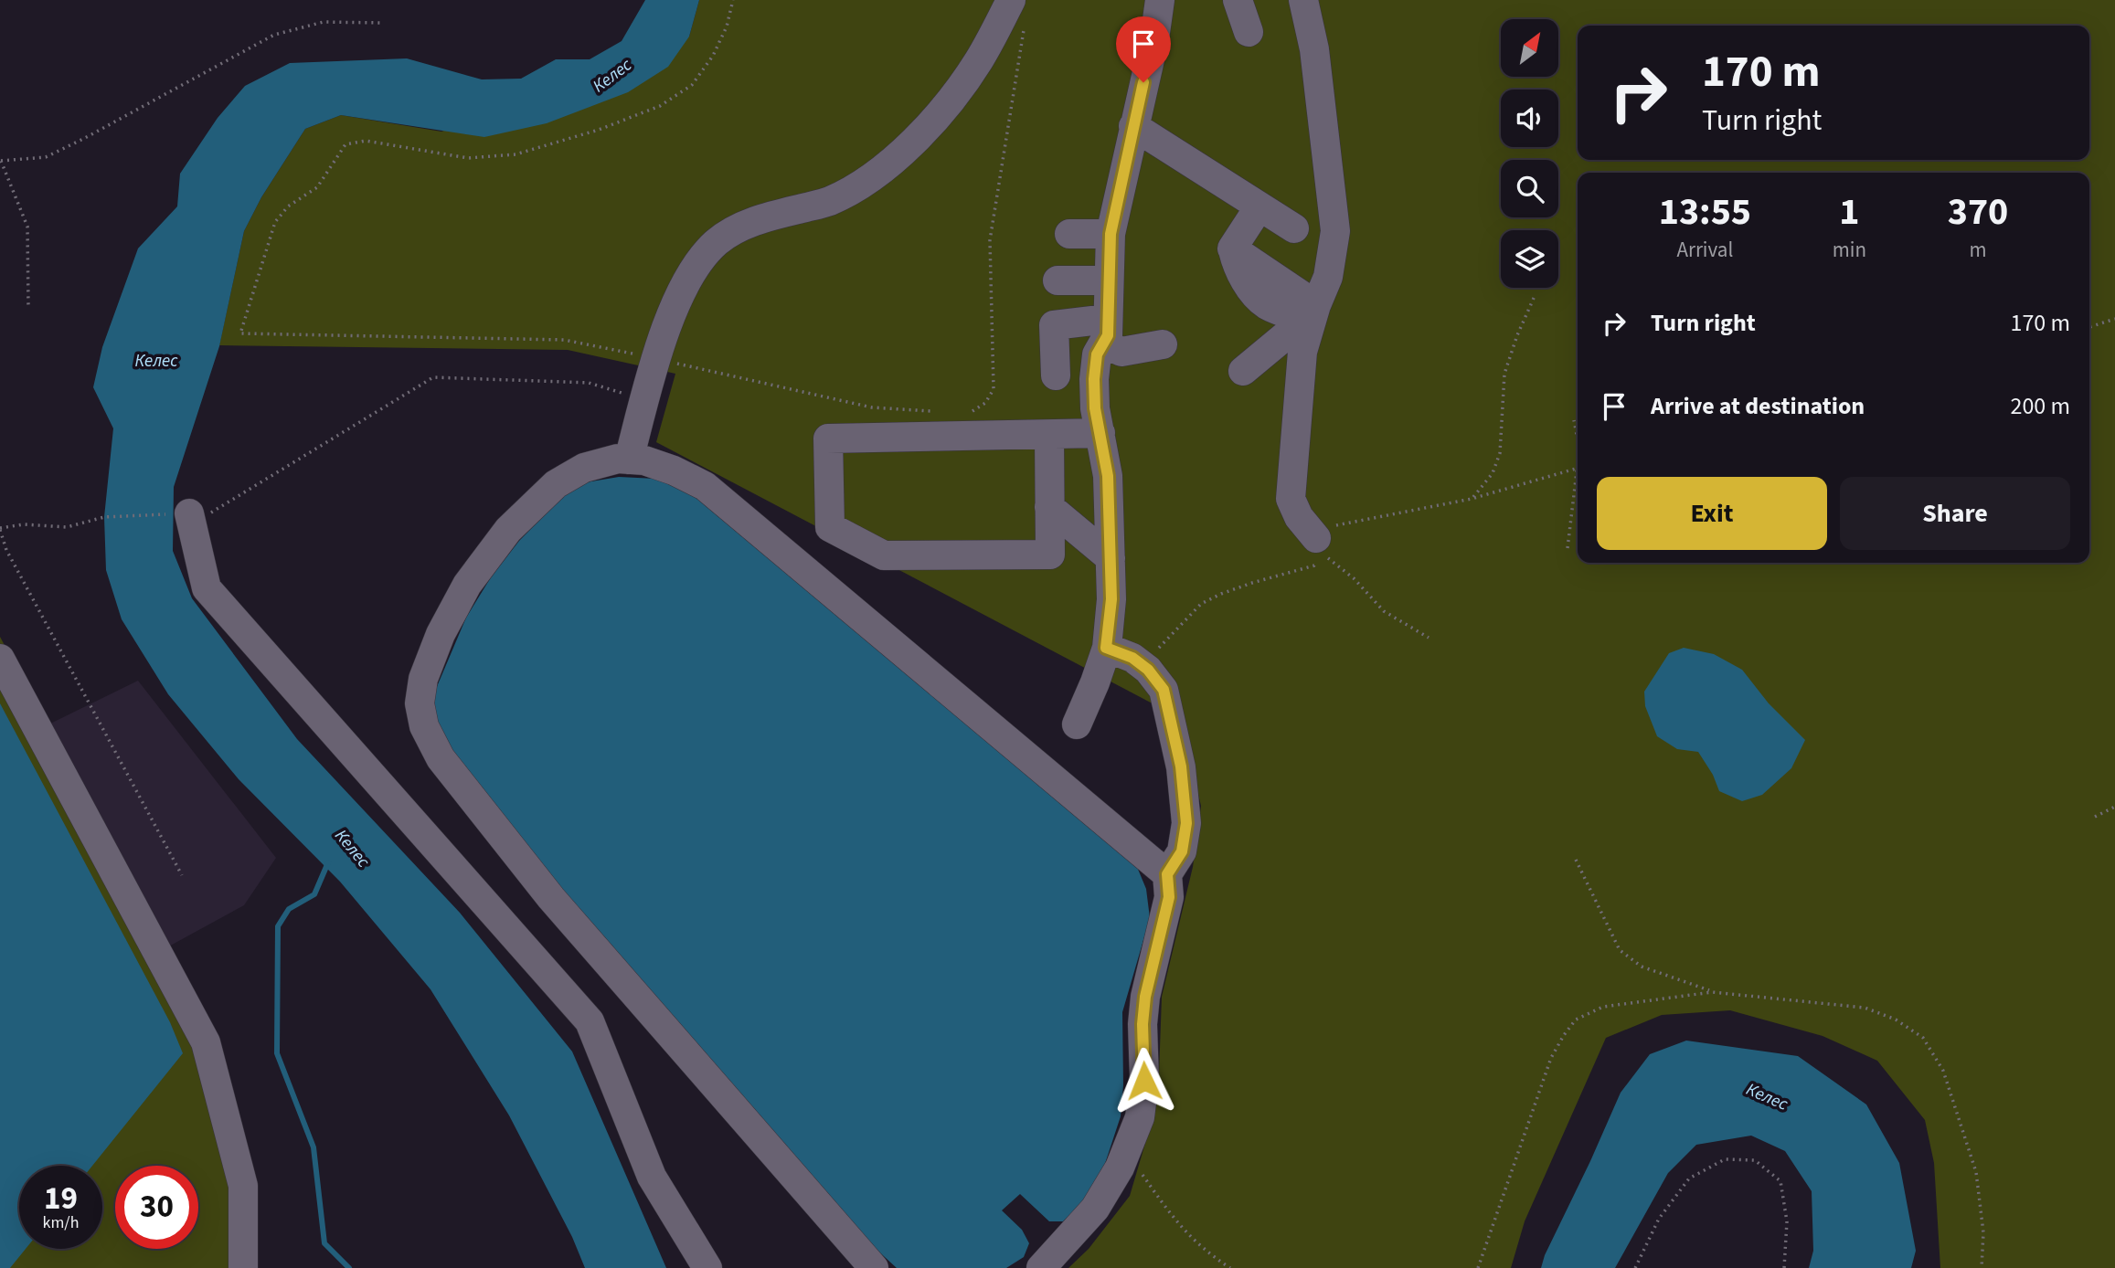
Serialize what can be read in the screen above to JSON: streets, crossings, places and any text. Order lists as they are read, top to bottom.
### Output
{
  "water": ["Келес"],
  "north": "top right",
  "page": {
    "turn": ["170 m", "Turn right"],
    "eta": [
      "13:55",
      "Arrival",
      "1",
      "min",
      "370",
      "m"
    ],
    "list": [
      {
        "name": "Turn right",
        "value": "170 m"
      },
      {
        "name": "Arrive at destination",
        "value": "200 m"
      }
    ],
    "buttons": ["Exit", "Share"],
    "speed": "19 km/h",
    "limit": "30"
  }
}
